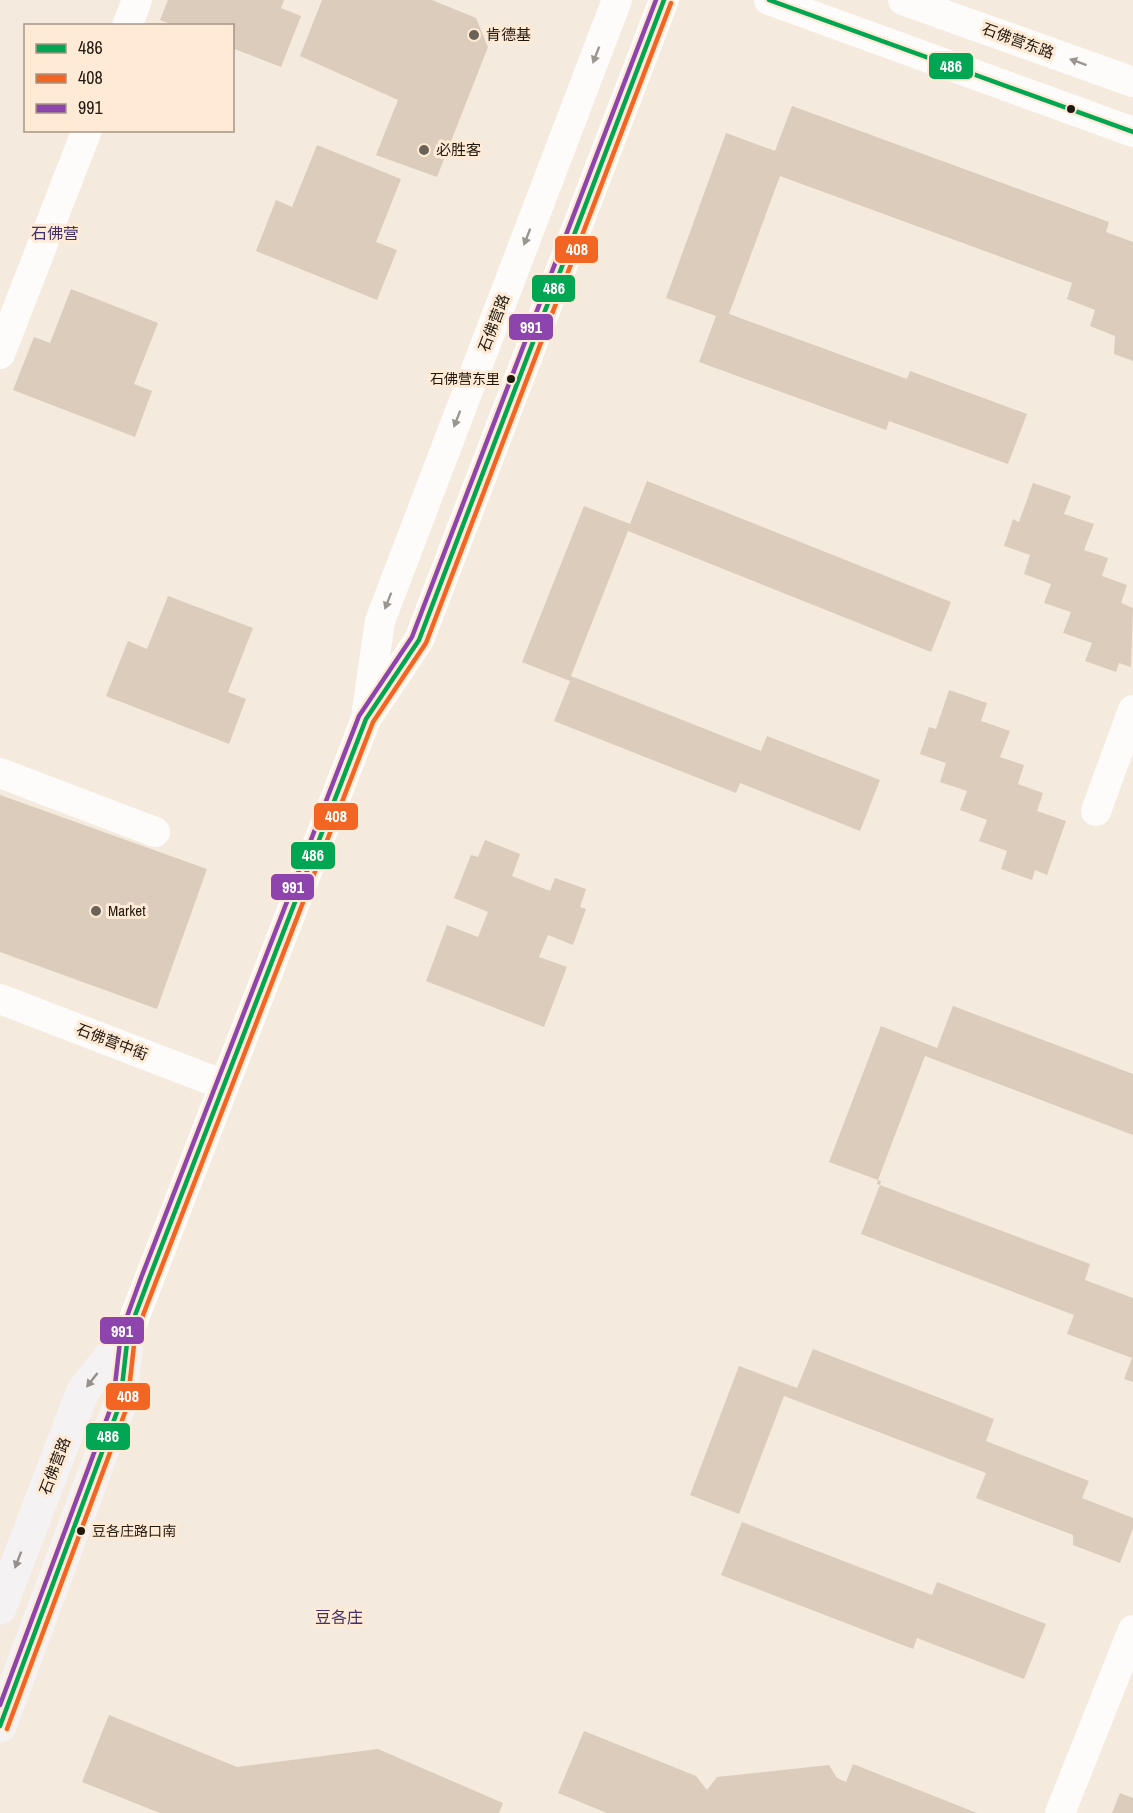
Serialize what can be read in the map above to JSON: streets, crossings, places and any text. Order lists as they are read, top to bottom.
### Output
{
  "streets": {
    "main road": ["石佛营路"],
    "street": ["石佛营东路", "石佛营中街"]
  },
  "crossings": [
    ["石佛营路", "石佛营中街"]
  ],
  "districts": ["石佛营", "豆各庄"],
  "places": [
    "肯德基",
    "必胜客",
    "石佛营东里",
    "Market",
    "豆各庄路口南"
  ],
  "lines": ["transit line 486", "transit line 991", "transit line 408"],
  "legend": ["486", "408", "991"]
}
